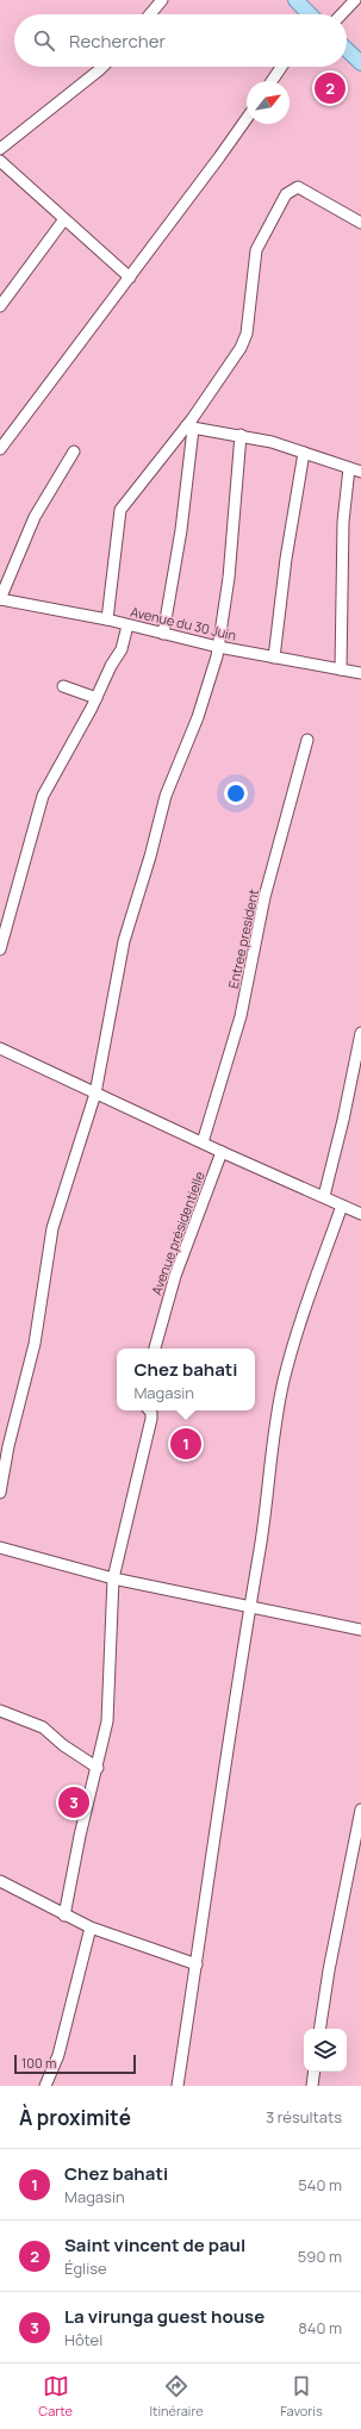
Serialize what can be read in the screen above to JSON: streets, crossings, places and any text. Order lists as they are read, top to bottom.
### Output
{
  "streets": {
    "street": ["Avenue du 30 Juin", "Entree president", "Avenue présidentielle"]
  },
  "scale_bar": "100 m",
  "north": "top right",
  "page": {
    "search": "Rechercher",
    "pins": ["2", "1", "3"],
    "popup": ["Chez bahati", "Magasin"],
    "scale": "100 m",
    "heading": ["À proximité", "3 résultats"],
    "list": [
      {
        "mark": "1",
        "name": "Chez bahati",
        "note": "Magasin",
        "value": "540 m"
      },
      {
        "mark": "2",
        "name": "Saint vincent de paul",
        "note": "Église",
        "value": "590 m"
      },
      {
        "mark": "3",
        "name": "La virunga guest house",
        "note": "Hôtel",
        "value": "840 m"
      }
    ],
    "nav": ["Carte", "Itinéraire", "Favoris"]
  }
}
